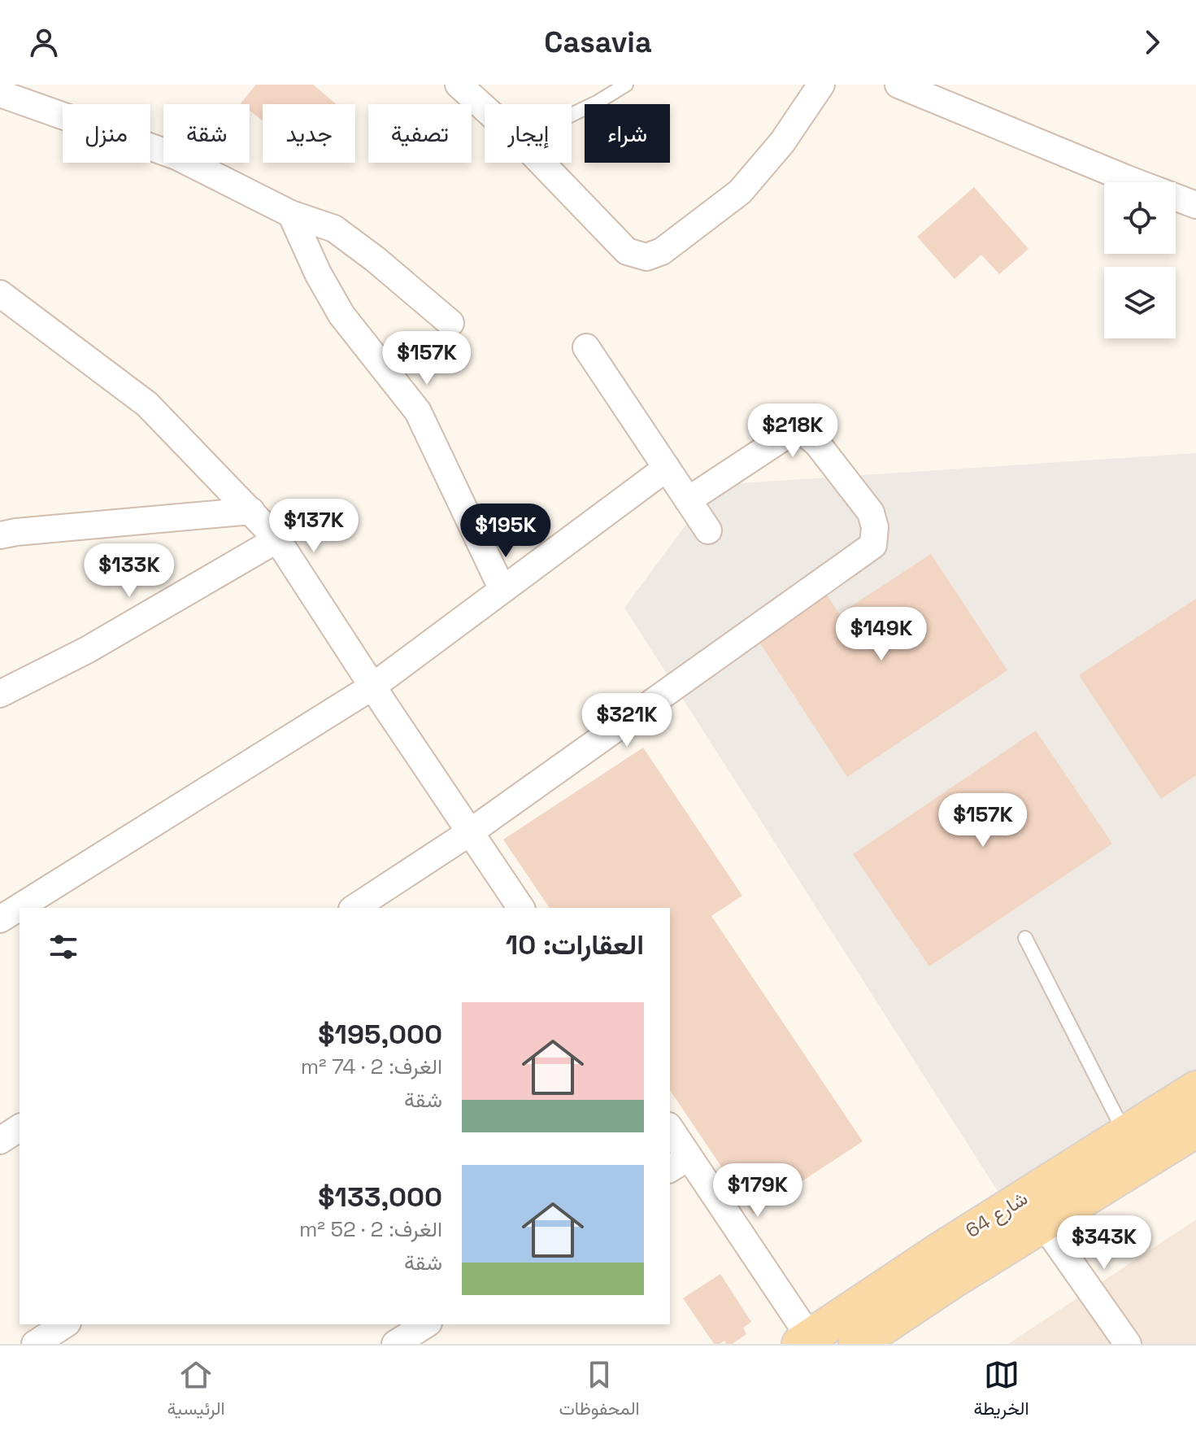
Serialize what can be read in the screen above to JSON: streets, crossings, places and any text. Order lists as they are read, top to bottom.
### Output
{
  "streets": {
    "main road": ["شارع 64"]
  },
  "page": {
    "header": "Casavia",
    "chip": [
      "شراء",
      "إيجار",
      "تصفية",
      "جديد",
      "شقة",
      "منزل"
    ],
    "price": [
      "$157K",
      "$218K",
      "$137K",
      "$195K",
      "$133K",
      "$149K",
      "$321K",
      "$157K",
      "$179K",
      "$343K"
    ],
    "heading": "العقارات: 10",
    "list": [
      {
        "name": "$195,000",
        "note": "الغرف: 2 · 74 m² · شقة"
      },
      {
        "name": "$133,000",
        "note": "الغرف: 2 · 52 m² · شقة"
      }
    ],
    "tabs": ["الخريطة", "المحفوظات", "الرئيسية"]
  }
}
